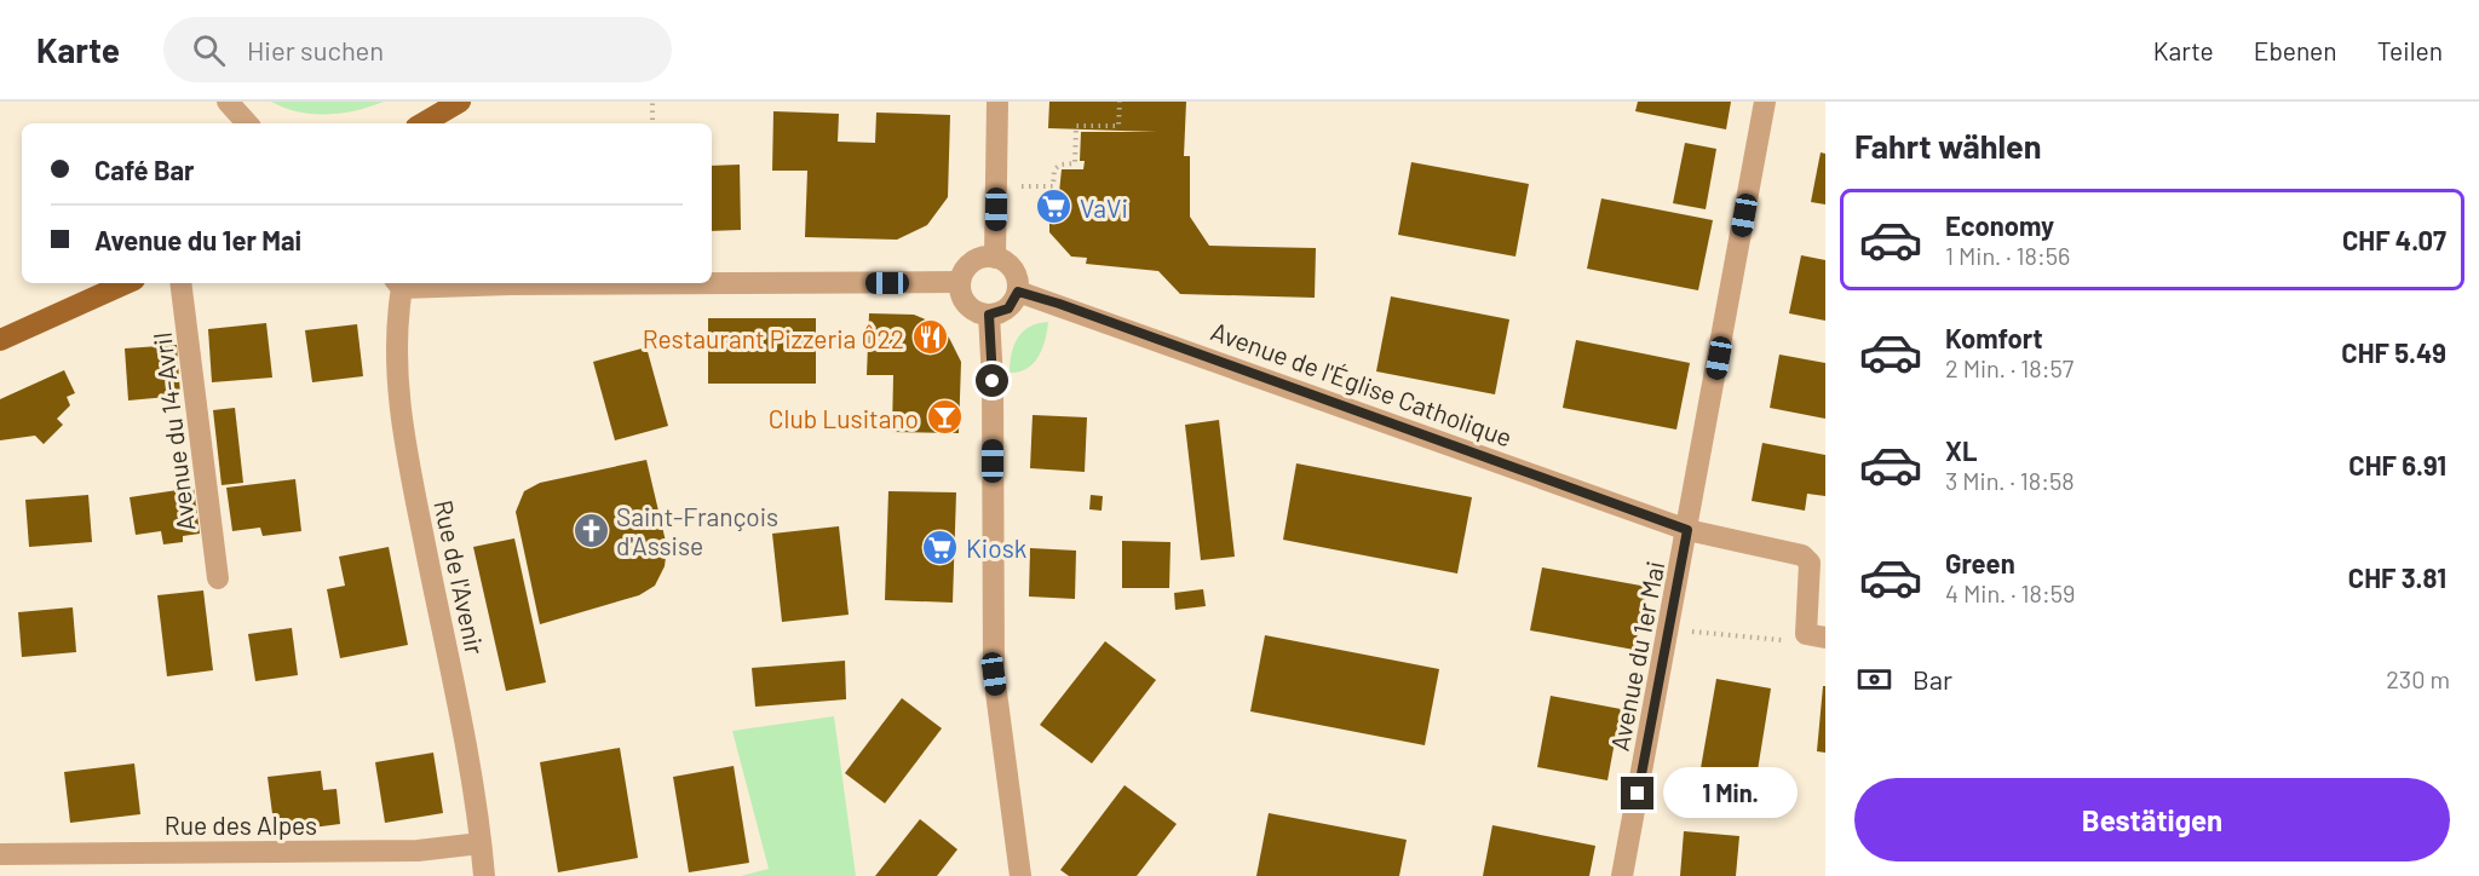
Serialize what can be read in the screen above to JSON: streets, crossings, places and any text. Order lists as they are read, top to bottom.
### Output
{
  "streets": {
    "street": [
      "Avenue de l'Église Catholique",
      "Avenue du 14-Avril",
      "Rue de l'Avenir",
      "Avenue du 1er Mai",
      "Rue des Alpes"
    ]
  },
  "crossings": [
    ["Avenue de l'Église Catholique", "Avenue du 1er Mai"],
    ["Rue de l'Avenir", "Rue des Alpes"]
  ],
  "places": {
    "supermarket": ["VaVi", "Kiosk"],
    "restaurant": ["Restaurant Pizzeria Ô22"],
    "bar": ["Club Lusitano"],
    "church": ["Saint-François d'Assise"]
  },
  "page": {
    "header": "Karte",
    "search": "Hier suchen",
    "nav": ["Karte", "Ebenen", "Teilen"],
    "heading": "Fahrt wählen",
    "banner": ["Café Bar", "Avenue du 1er Mai"],
    "list": [
      {
        "name": "Economy",
        "note": "1 Min. · 18:56",
        "value": "CHF 4.07"
      },
      {
        "name": "Komfort",
        "note": "2 Min. · 18:57",
        "value": "CHF 5.49"
      },
      {
        "name": "XL",
        "note": "3 Min. · 18:58",
        "value": "CHF 6.91"
      },
      {
        "name": "Green",
        "note": "4 Min. · 18:59",
        "value": "CHF 3.81"
      }
    ],
    "pay": ["Bar", "230 m"],
    "buttons": "Bestätigen",
    "bubble": "1 Min."
  }
}
